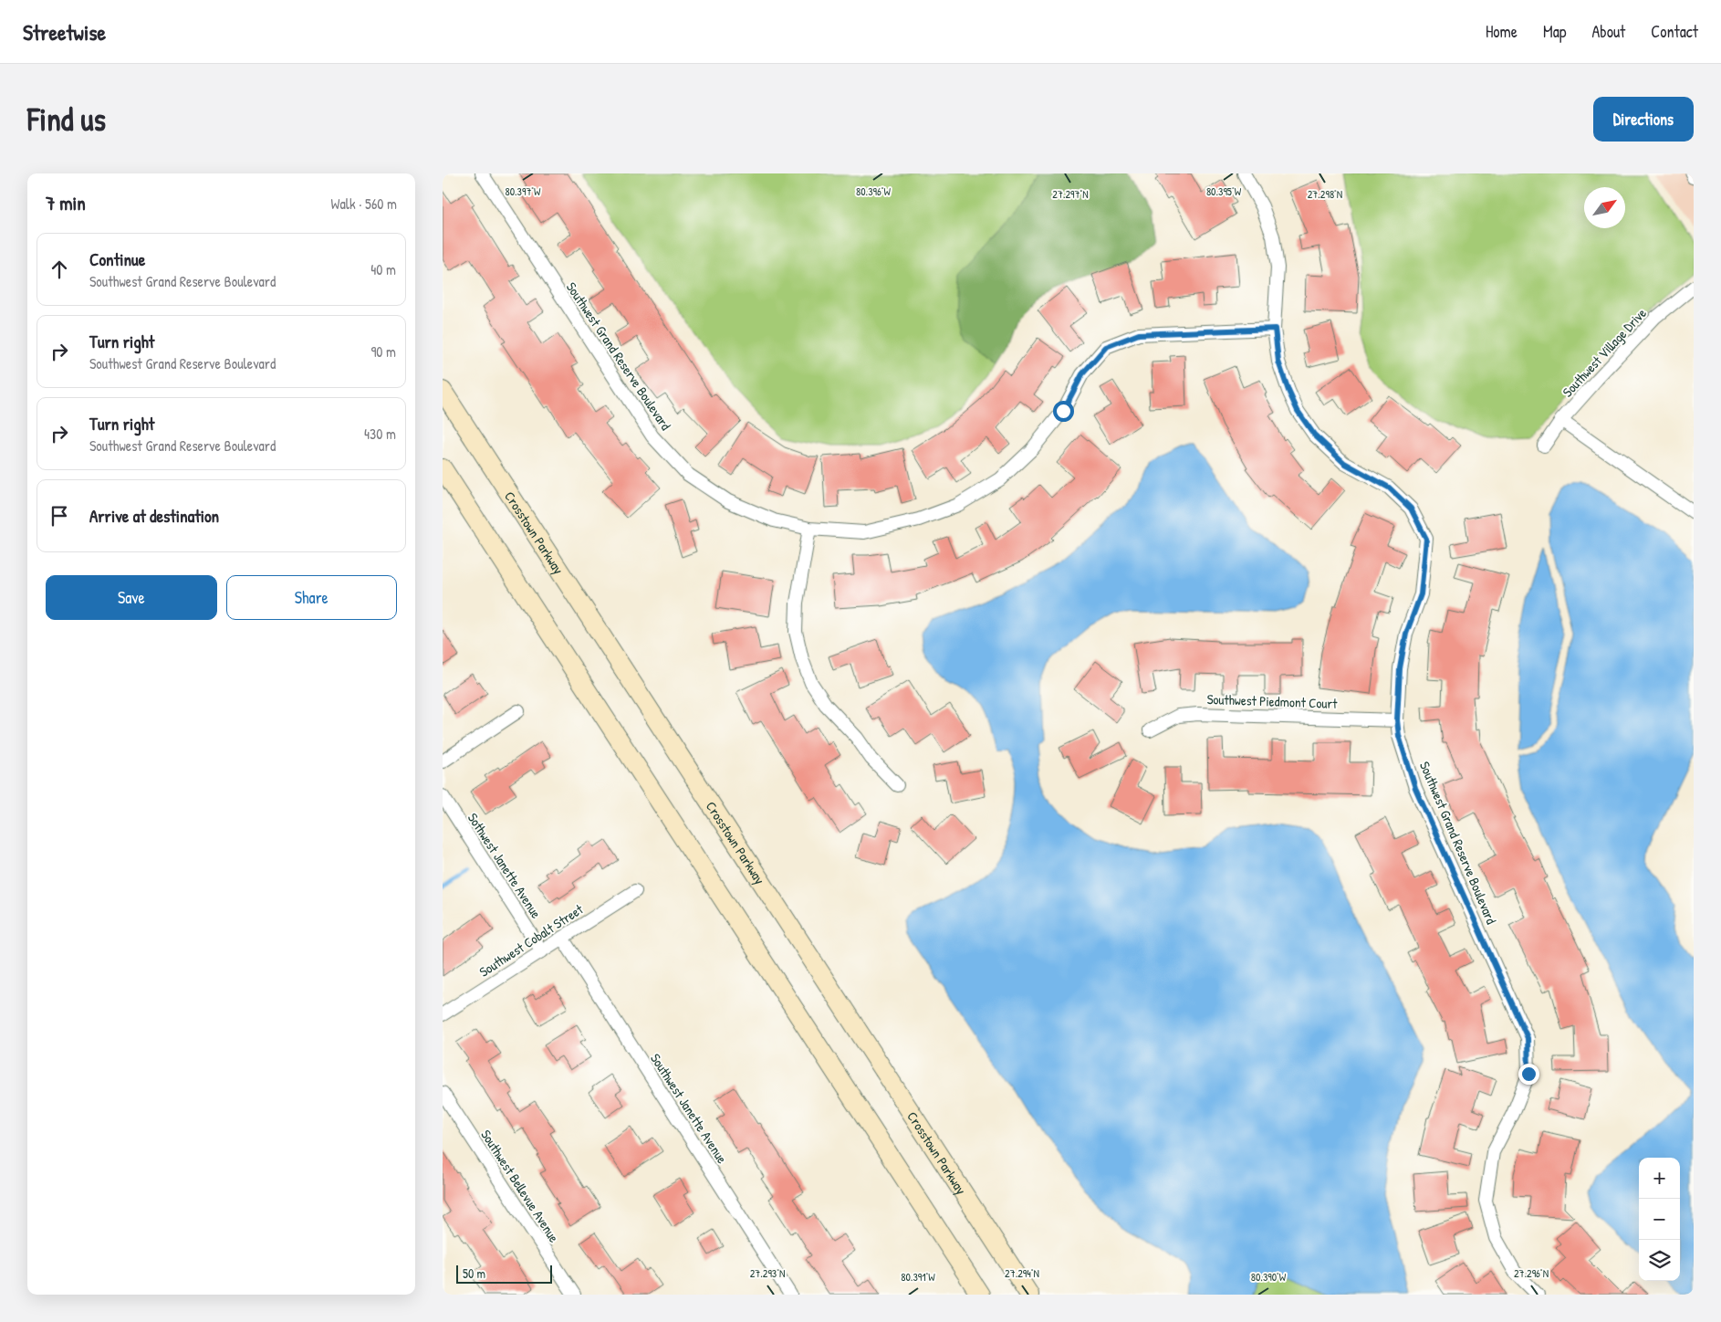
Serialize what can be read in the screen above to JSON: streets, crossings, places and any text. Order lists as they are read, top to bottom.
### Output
{
  "streets": {
    "main road": ["Crosstown Parkway"],
    "street": [
      "Southwest Village Drive",
      "Southwest Grand Reserve Boulevard",
      "Southwest Piedmont Court",
      "Sothwest Janette Avenue",
      "Southwest Cobalt Street",
      "Southwest Janette Avenue",
      "Southwest Bellevue Avenue"
    ]
  },
  "crossings": [
    ["Southwest Grand Reserve Boulevard", "Southwest Piedmont Court"],
    ["Sothwest Janette Avenue", "Southwest Cobalt Street"],
    ["Southwest Cobalt Street", "Southwest Janette Avenue"]
  ],
  "scale_bar": "50 m",
  "north": "top right",
  "page": {
    "header": "Streetwise",
    "nav": [
      "Home",
      "Map",
      "About",
      "Contact"
    ],
    "buttons": [
      "Directions",
      ["Save", "Share"]
    ],
    "title": "Find us",
    "heading": ["7 min", "Walk · 560 m"],
    "list": [
      ["Continue", "Southwest Grand Reserve Boulevard", "40 m"],
      ["Turn right", "Southwest Grand Reserve Boulevard", "90 m"],
      ["Turn right", "Southwest Grand Reserve Boulevard", "430 m"],
      "Arrive at destination"
    ],
    "map_buttons": ["+", "−"],
    "scale": "50 m"
  },
  "coordinates": [
    "80.397°W",
    "80.396°W",
    "80.395°W",
    "27.297°N",
    "27.298°N",
    "27.293°N",
    "27.294°N",
    "27.296°N",
    "80.391°W",
    "80.390°W"
  ]
}
